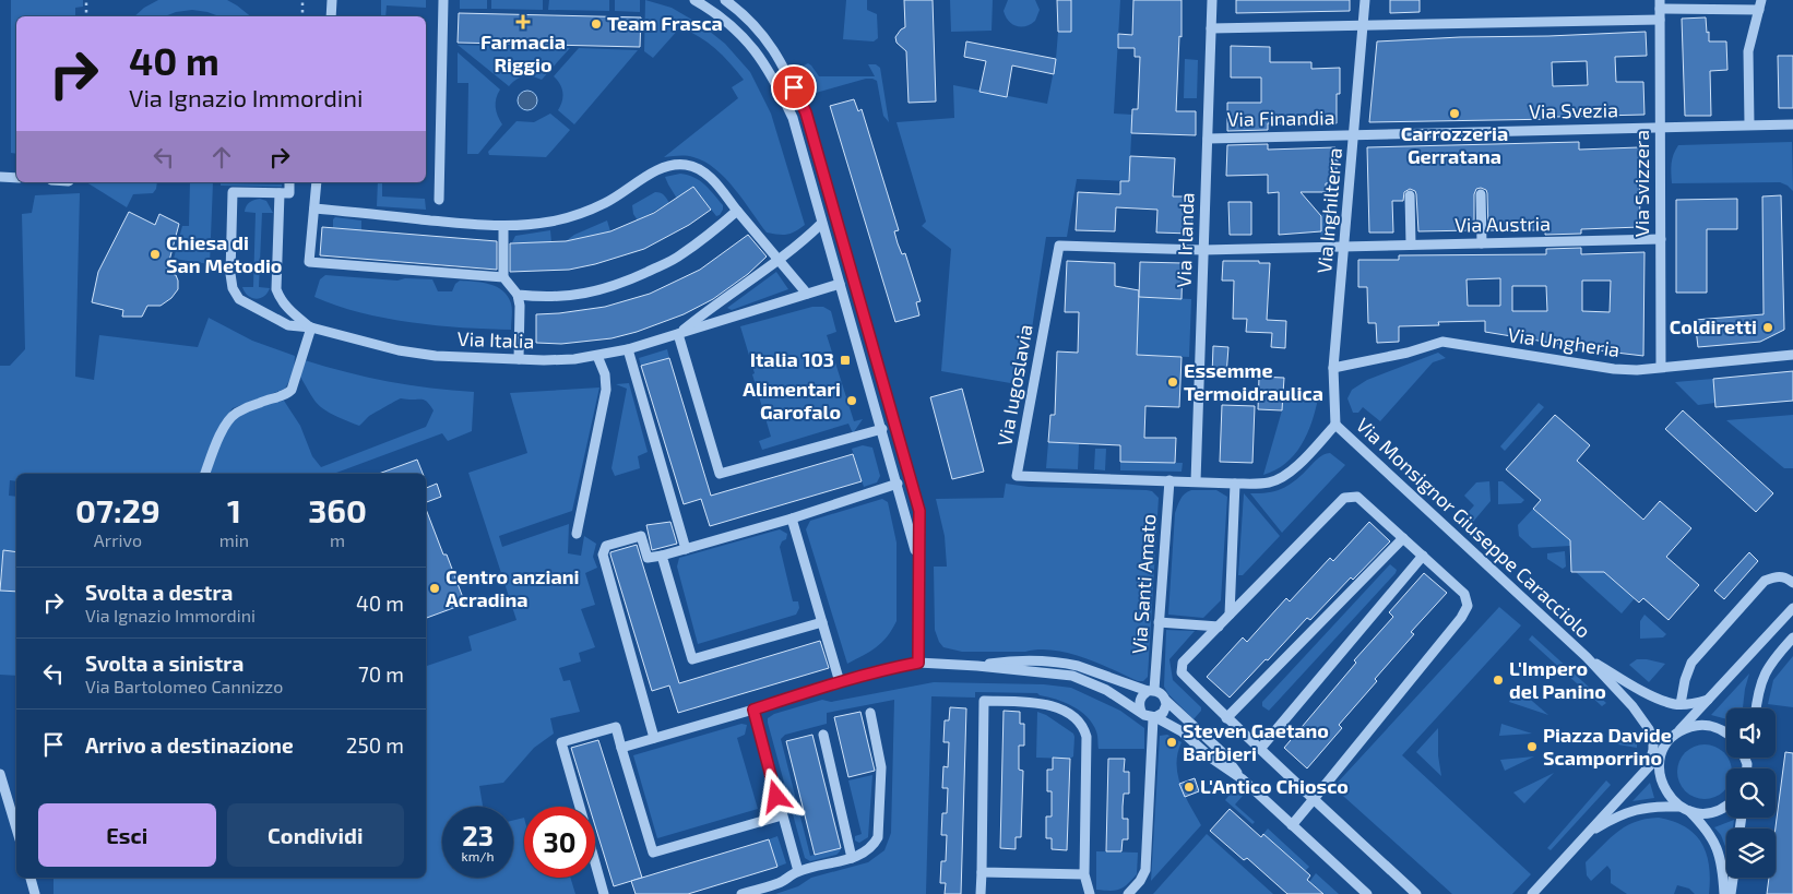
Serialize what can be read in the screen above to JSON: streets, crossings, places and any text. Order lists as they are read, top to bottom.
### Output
{
  "streets": {
    "street": [
      "Via Svezia",
      "Via Finandia",
      "Via Svizzera",
      "Via Inghilterra",
      "Via Austria",
      "Via Irlanda",
      "Via Italia",
      "Via Ungheria",
      "Via Iugoslavia",
      "Via Monsignor Giuseppe Caracciolo",
      "Via Santi Amato"
    ]
  },
  "crossings": [
    ["Via Svezia", "Via Finandia"],
    ["Via Svezia", "Via Svizzera"],
    ["Via Svezia", "Via Inghilterra"],
    ["Via Finandia", "Via Inghilterra"],
    ["Via Finandia", "Via Irlanda"],
    ["Via Svizzera", "Via Austria"],
    ["Via Svizzera", "Via Ungheria"],
    ["Via Inghilterra", "Via Austria"],
    ["Via Inghilterra", "Via Ungheria"],
    ["Via Inghilterra", "Via Iugoslavia"],
    ["Via Inghilterra", "Via Monsignor Giuseppe Caracciolo"],
    ["Via Austria", "Via Iugoslavia"],
    ["Via Irlanda", "Via Iugoslavia"],
    ["Via Iugoslavia", "Via Monsignor Giuseppe Caracciolo"],
    ["Via Iugoslavia", "Via Santi Amato"]
  ],
  "places": {
    "health": ["Farmacia Riggio"],
    "other": [
      "Team Frasca",
      "Carrozzeria Gerratana",
      "Chiesa di San Metodio",
      "Coldiretti",
      "Essemme Termoidraulica",
      "Alimentari Garofalo",
      "Centro anziani Acradina",
      "L'Impero del Panino",
      "Steven Gaetano Barbieri",
      "Piazza Davide Scamporrino",
      "L'Antico Chiosco"
    ],
    "transit": ["Italia 103"]
  },
  "page": {
    "turn": ["40 m", "Via Ignazio Immordini"],
    "eta": [
      "07:29",
      "Arrivo",
      "1",
      "min",
      "360",
      "m"
    ],
    "list": [
      {
        "name": "Svolta a destra",
        "note": "Via Ignazio Immordini",
        "value": "40 m"
      },
      {
        "name": "Svolta a sinistra",
        "note": "Via Bartolomeo Cannizzo",
        "value": "70 m"
      },
      {
        "name": "Arrivo a destinazione",
        "value": "250 m"
      }
    ],
    "buttons": ["Esci", "Condividi"],
    "speed": "23 km/h",
    "limit": "30"
  }
}
